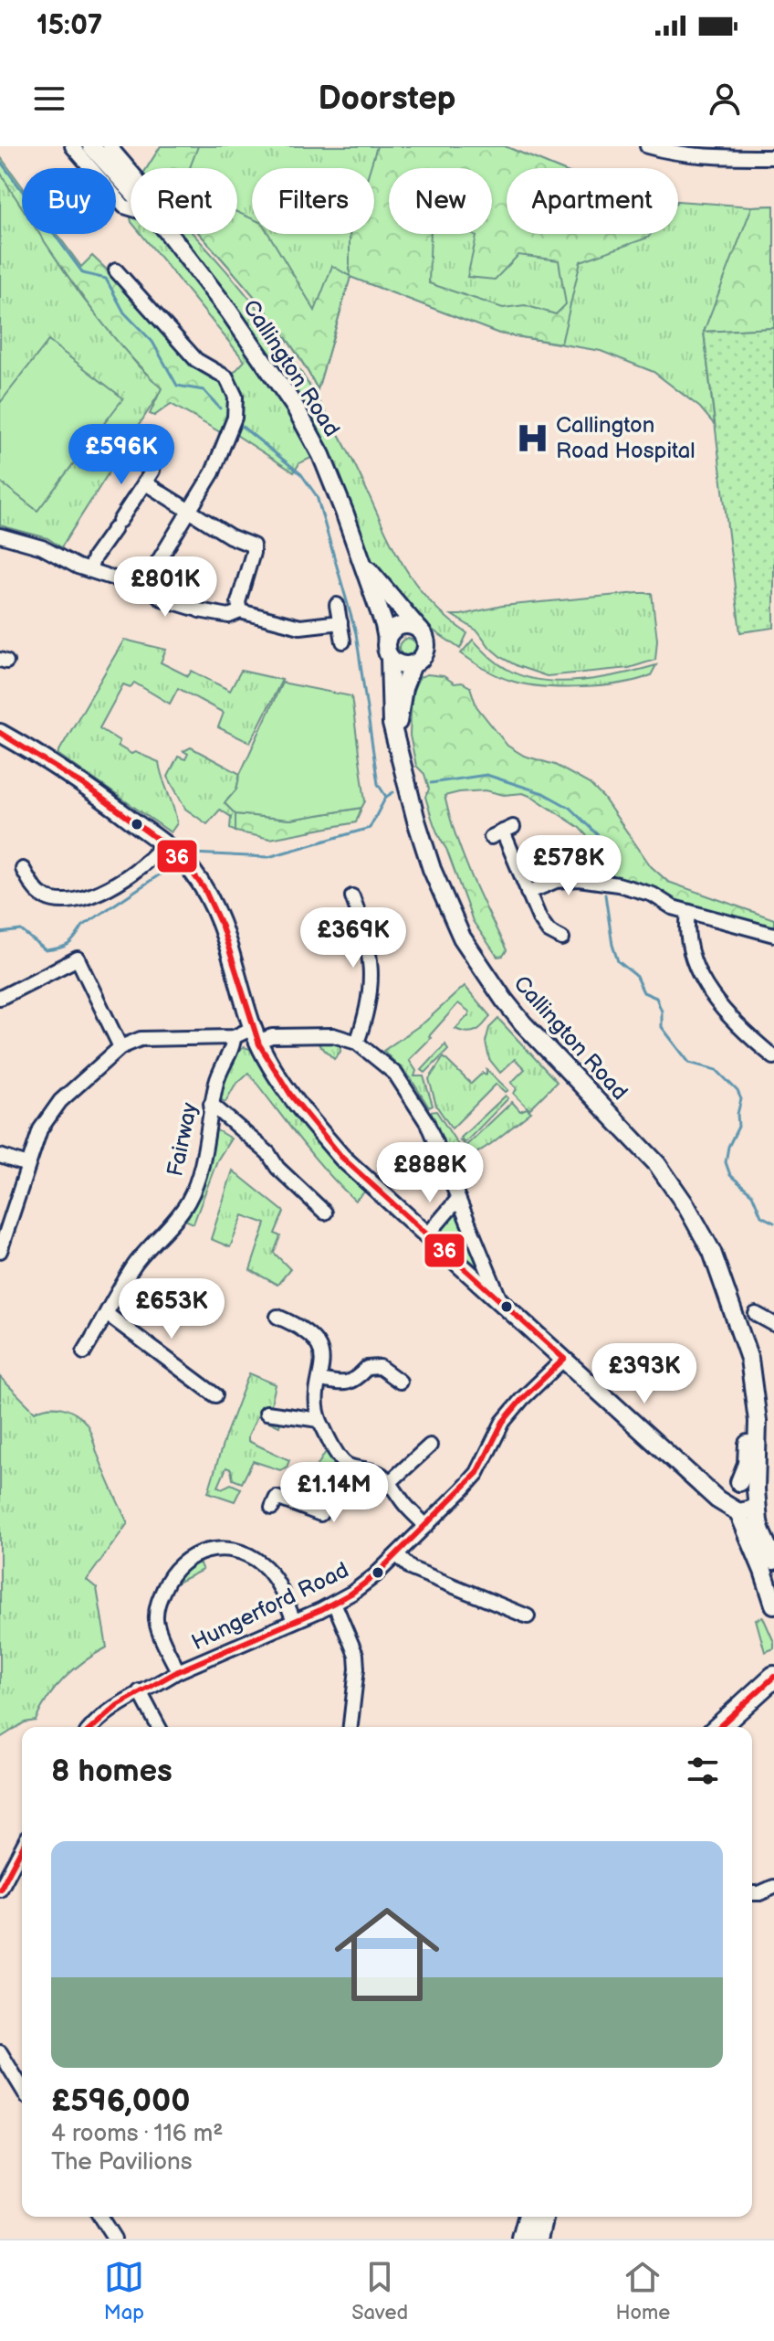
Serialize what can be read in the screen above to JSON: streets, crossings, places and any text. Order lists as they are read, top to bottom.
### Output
{
  "streets": {
    "main road": ["Callington Road"],
    "street": ["Fairway", "Hungerford Road"]
  },
  "places": {
    "hospital": ["Callington Road Hospital"]
  },
  "lines": ["transit line 36"],
  "page": {
    "status": "15:07",
    "header": "Doorstep",
    "chip": [
      "Buy",
      "Rent",
      "Filters",
      "New",
      "Apartment"
    ],
    "price": [
      "£596K",
      "£801K",
      "£578K",
      "£369K",
      "£888K",
      "£653K",
      "£393K",
      "£1.14M"
    ],
    "heading": "8 homes",
    "list": [
      {
        "name": "£596,000",
        "note": "4 rooms · 116 m² · The Pavilions"
      }
    ],
    "tabs": ["Map", "Saved", "Home"]
  }
}
